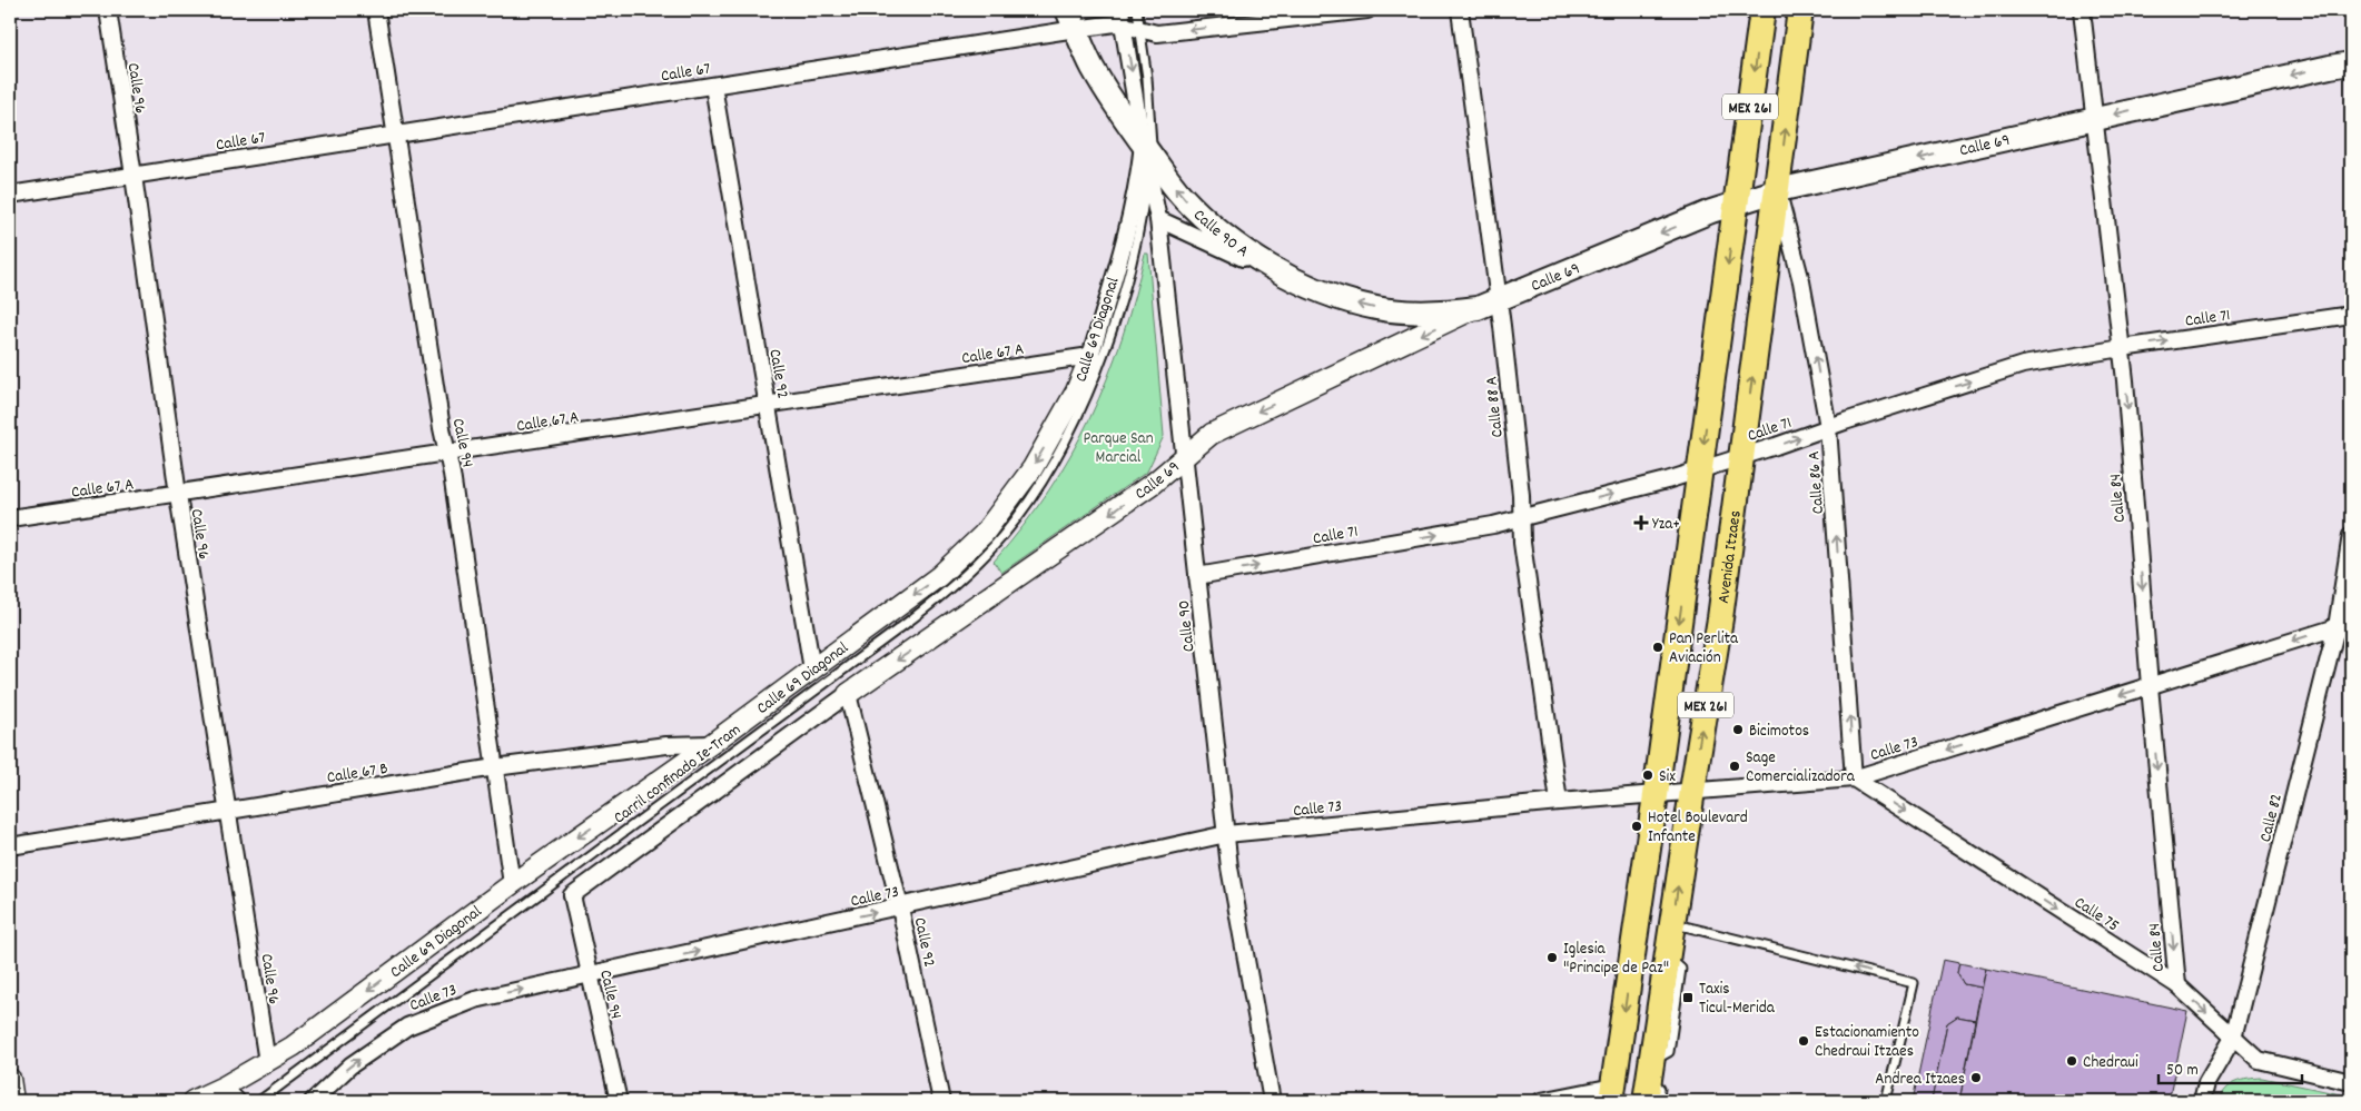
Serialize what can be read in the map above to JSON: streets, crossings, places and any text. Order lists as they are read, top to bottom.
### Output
{
  "streets": {
    "main road": [
      "MEX 261",
      "Calle 69",
      "Calle 90 A",
      "Avenida Itzaes"
    ],
    "street": [
      "Calle 67",
      "Calle 96",
      "Calle 71",
      "Calle 69 Diagonal",
      "Calle 67 A",
      "Calle 92",
      "Calle 88 A",
      "Calle 94",
      "Calle 86 A",
      "Calle 84",
      "Calle 90",
      "Calle 73",
      "Calle 67 B",
      "Calle 82",
      "Calle 75"
    ],
    "lane": ["Carril confinado Ie-Tram"]
  },
  "crossings": [
    ["Calle 67", "Calle 96"],
    ["Calle 67", "Calle 90 A"],
    ["Calle 67", "Calle 92"],
    ["Calle 67", "Calle 94"],
    ["Calle 67", "Carril confinado Ie-Tram"],
    ["Calle 96", "Calle 69 Diagonal"],
    ["Calle 96", "Calle 67 A"],
    ["Calle 96", "Calle 67 B"],
    ["MEX 261", "Calle 69"],
    ["MEX 261", "Calle 71"],
    ["MEX 261", "Calle 73"],
    ["Calle 69", "Calle 90 A"],
    ["Calle 69", "Calle 92"],
    ["Calle 69", "Calle 88 A"],
    ["Calle 69", "Calle 94"],
    ["Calle 69", "Calle 86 A"],
    ["Calle 69", "Calle 84"],
    ["Calle 69", "Avenida Itzaes"],
    ["Calle 69", "Calle 90"],
    ["Calle 90 A", "Calle 69 Diagonal"],
    ["Calle 90 A", "Calle 90"],
    ["Calle 90 A", "Carril confinado Ie-Tram"],
    ["Calle 71", "Calle 88 A"],
    ["Calle 71", "Calle 86 A"],
    ["Calle 71", "Calle 84"],
    ["Calle 71", "Avenida Itzaes"],
    ["Calle 71", "Calle 90"],
    ["Calle 69 Diagonal", "Calle 67 A"],
    ["Calle 69 Diagonal", "Calle 92"],
    ["Calle 69 Diagonal", "Calle 94"],
    ["Calle 69 Diagonal", "Calle 90"],
    ["Calle 69 Diagonal", "Calle 67 B"],
    ["Calle 69 Diagonal", "Carril confinado Ie-Tram"],
    ["Calle 67 A", "Calle 92"],
    ["Calle 67 A", "Calle 94"],
    ["Calle 92", "Calle 94"],
    ["Calle 92", "Calle 73"],
    ["Calle 88 A", "Calle 73"],
    ["Calle 94", "Calle 73"],
    ["Calle 94", "Calle 67 B"],
    ["Calle 86 A", "Avenida Itzaes"],
    ["Calle 86 A", "Calle 73"],
    ["Calle 86 A", "Calle 75"],
    ["Calle 84", "Calle 73"],
    ["Calle 84", "Calle 75"],
    ["Avenida Itzaes", "Calle 73"],
    ["Calle 90", "Calle 73"],
    ["Calle 90", "Carril confinado Ie-Tram"],
    ["Calle 73", "Calle 82"],
    ["Calle 73", "Calle 75"],
    ["Calle 82", "Calle 75"]
  ],
  "one_way": [
    "Calle 69",
    "Calle 90 A",
    "Calle 71",
    "Calle 69 Diagonal",
    "Calle 86 A",
    "Calle 84",
    "Calle 75"
  ],
  "parks": ["Parque San Marcial"],
  "places": {
    "health": ["Yza+"],
    "other": [
      "Pan Perlita Aviación",
      "Bicimotos",
      "Sage Comercializadora",
      "Six",
      "Hotel Boulevard Infante",
      "Iglesia \"Principe de Paz\"",
      "Estacionamiento Chedraui Itzaes",
      "Chedraui",
      "Andrea Itzaes"
    ],
    "transit": ["Taxis Ticul-Merida"]
  },
  "scale_bar": "50 m"
}
